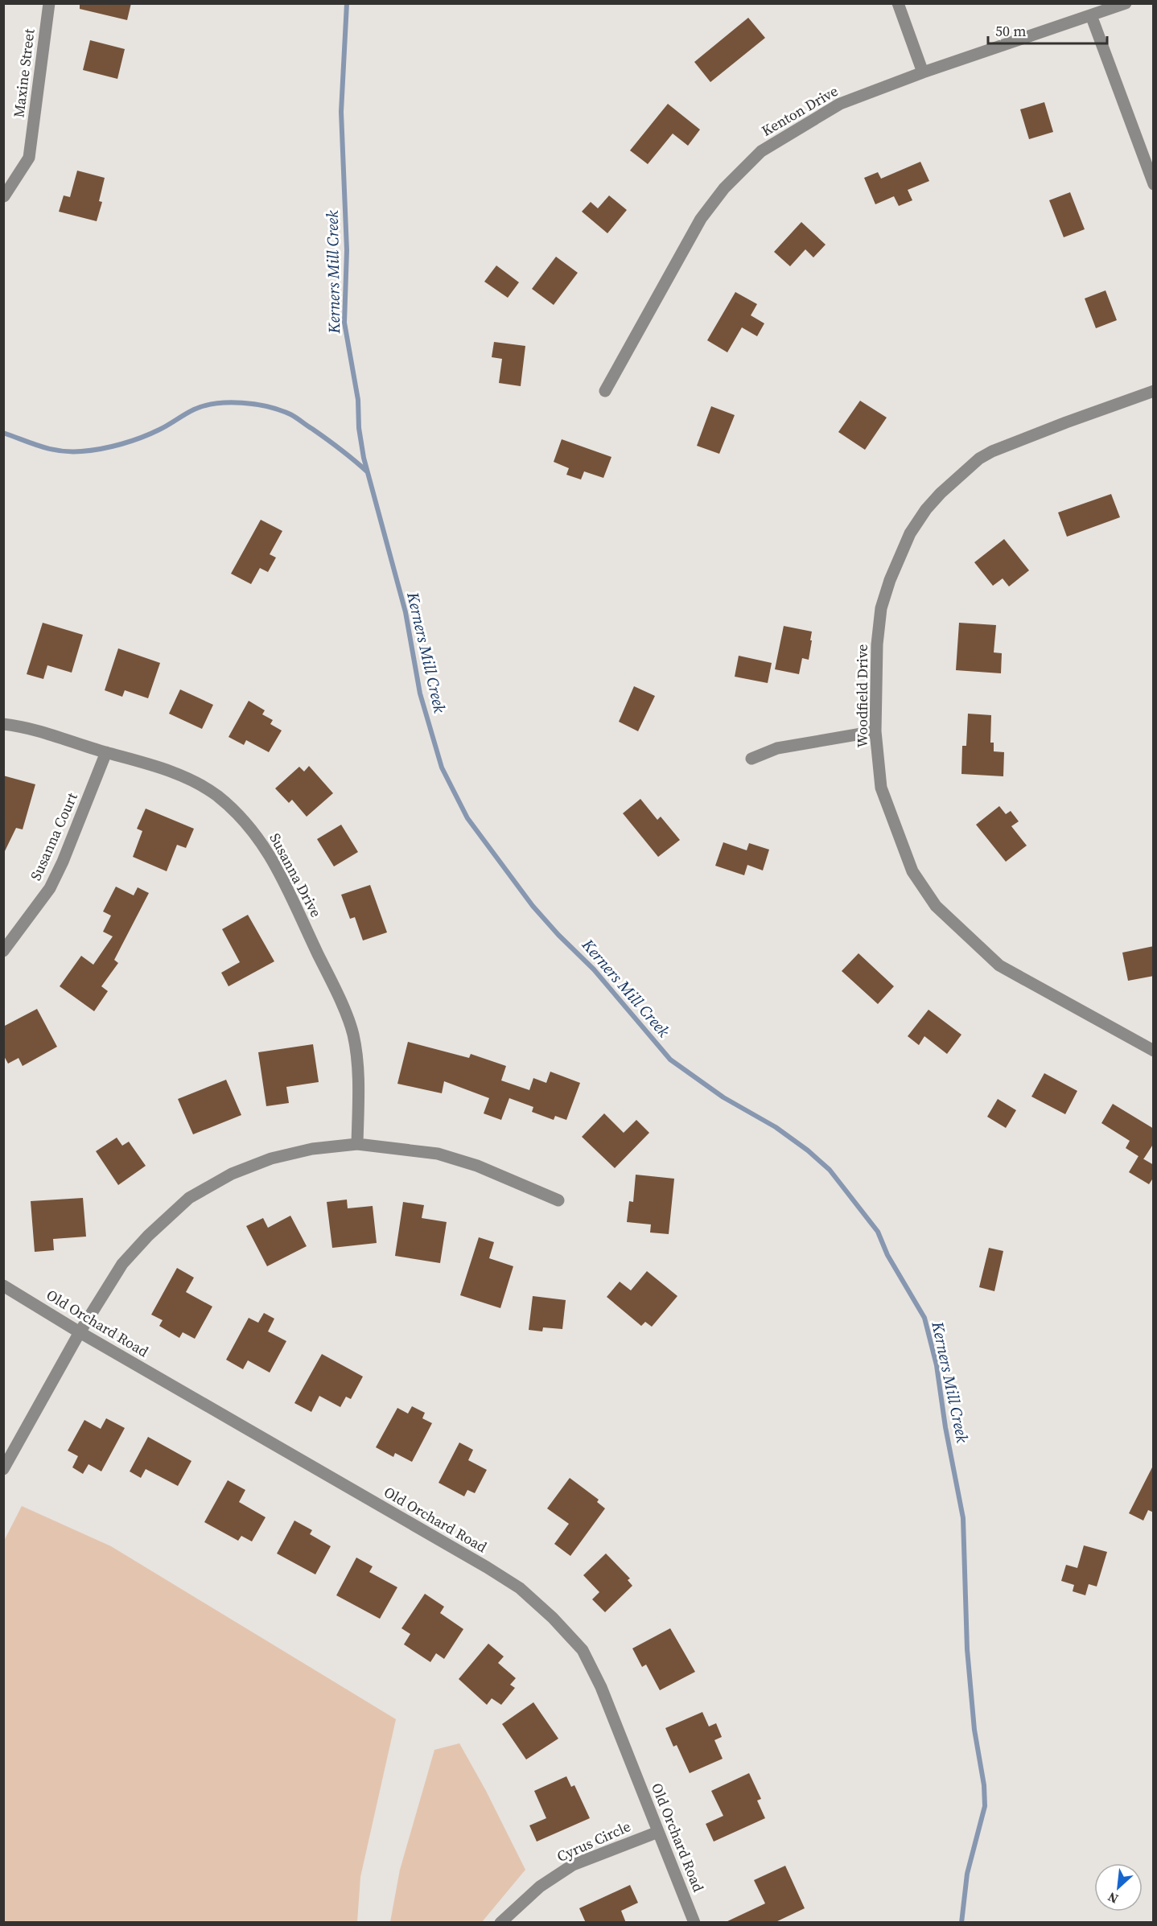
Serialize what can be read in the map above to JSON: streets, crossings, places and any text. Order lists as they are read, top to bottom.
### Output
{
  "streets": {
    "street": [
      "Maxine Street",
      "Kenton Drive",
      "Woodfield Drive",
      "Susanna Court",
      "Susanna Drive",
      "Old Orchard Road",
      "Cyrus Circle"
    ]
  },
  "crossings": [
    ["Susanna Court", "Susanna Drive"],
    ["Old Orchard Road", "Cyrus Circle"]
  ],
  "water": ["Kerners Mill Creek"],
  "scale_bar": "50 m",
  "north": "bottom left"
}
